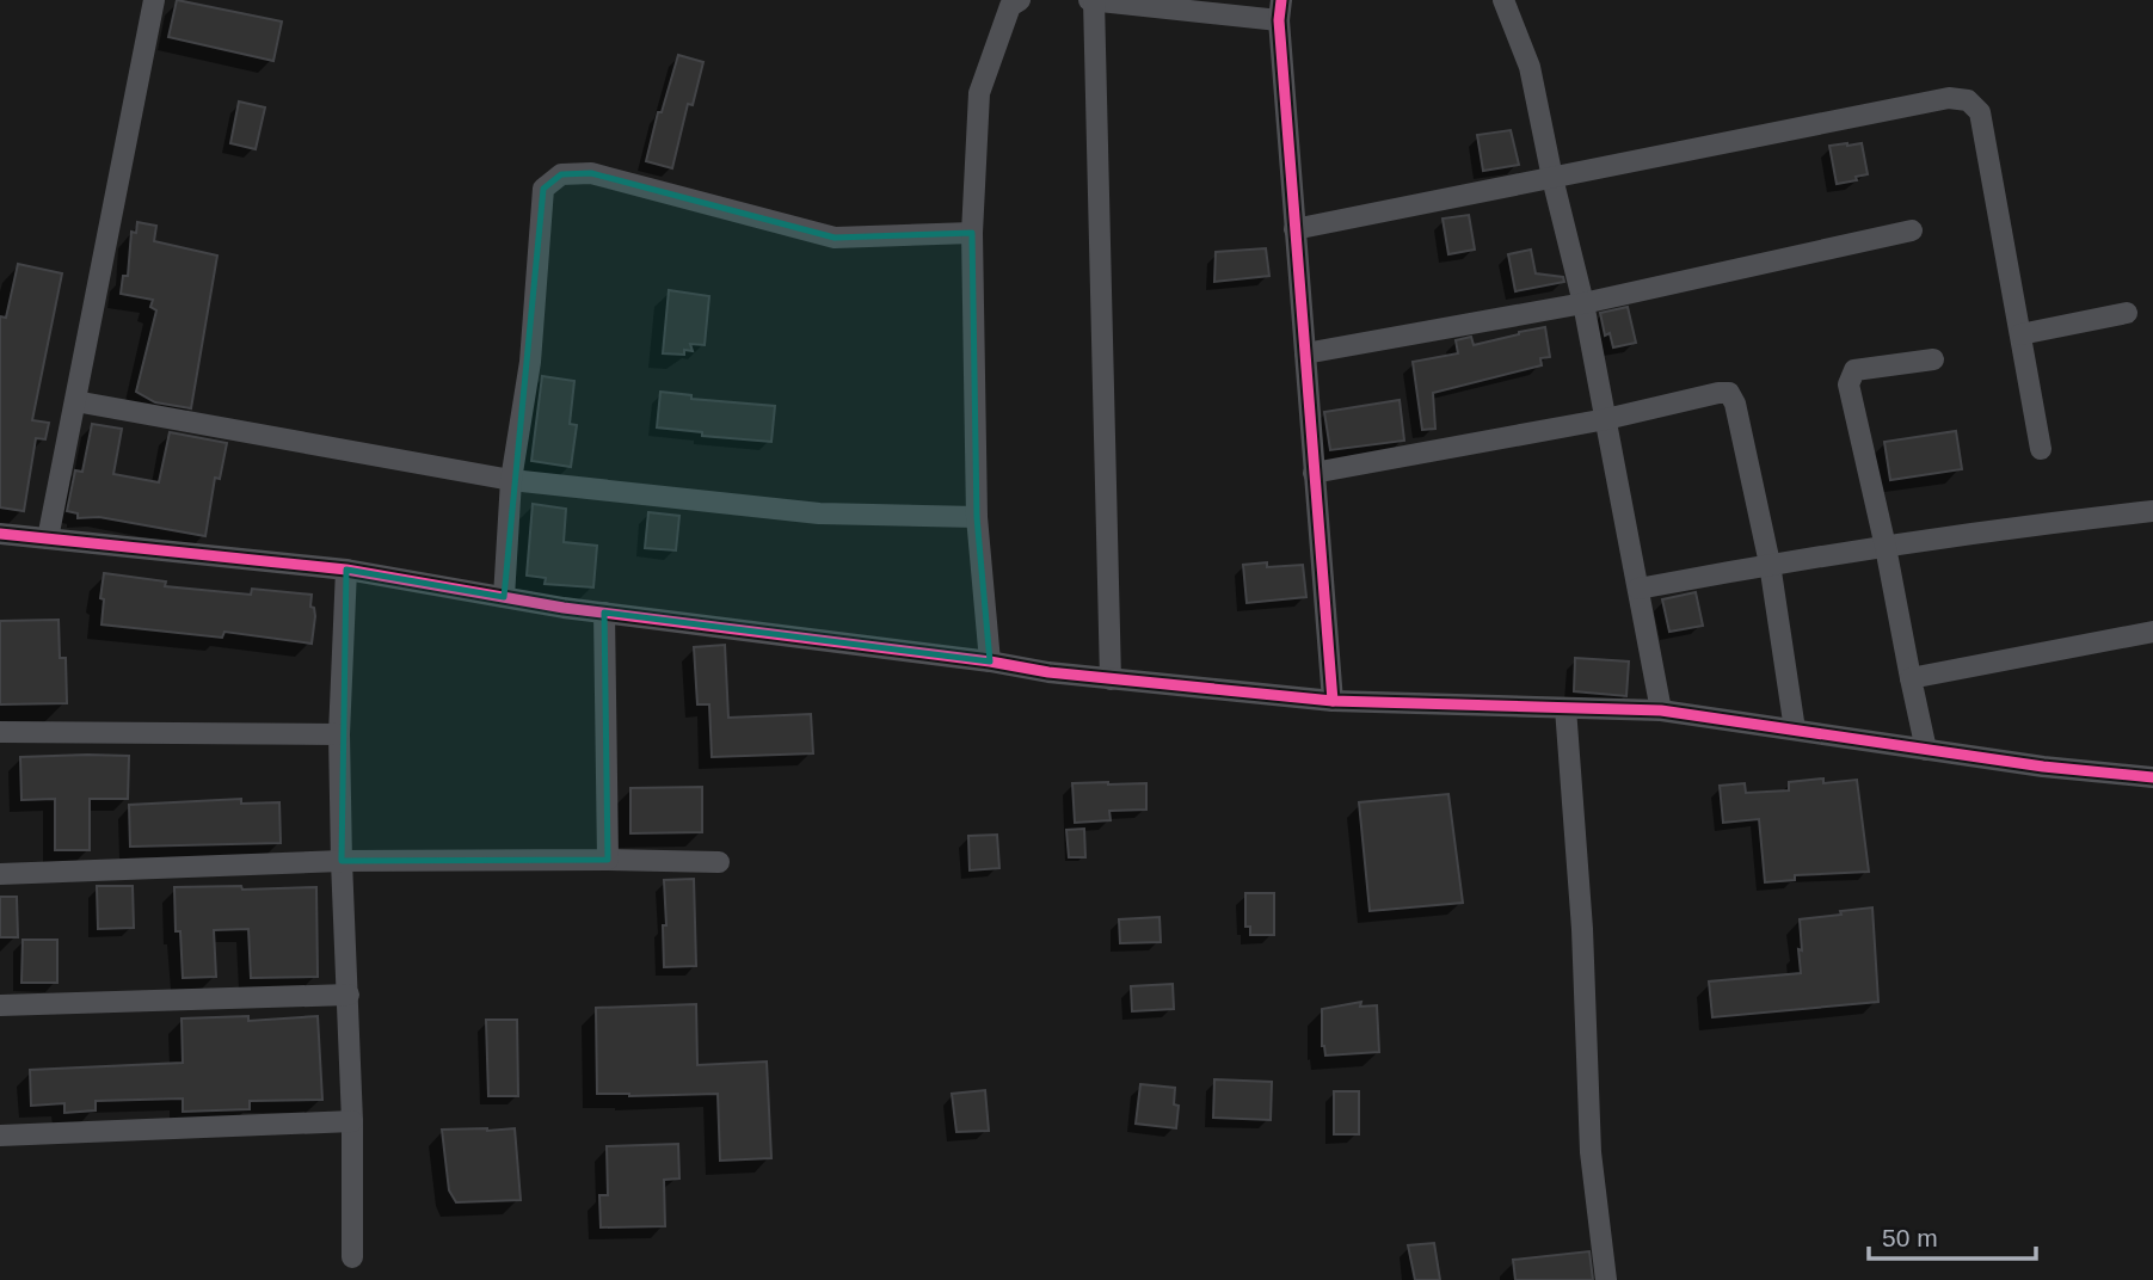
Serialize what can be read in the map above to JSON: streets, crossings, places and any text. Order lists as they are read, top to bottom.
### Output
{
  "scale_bar": "50 m"
}
